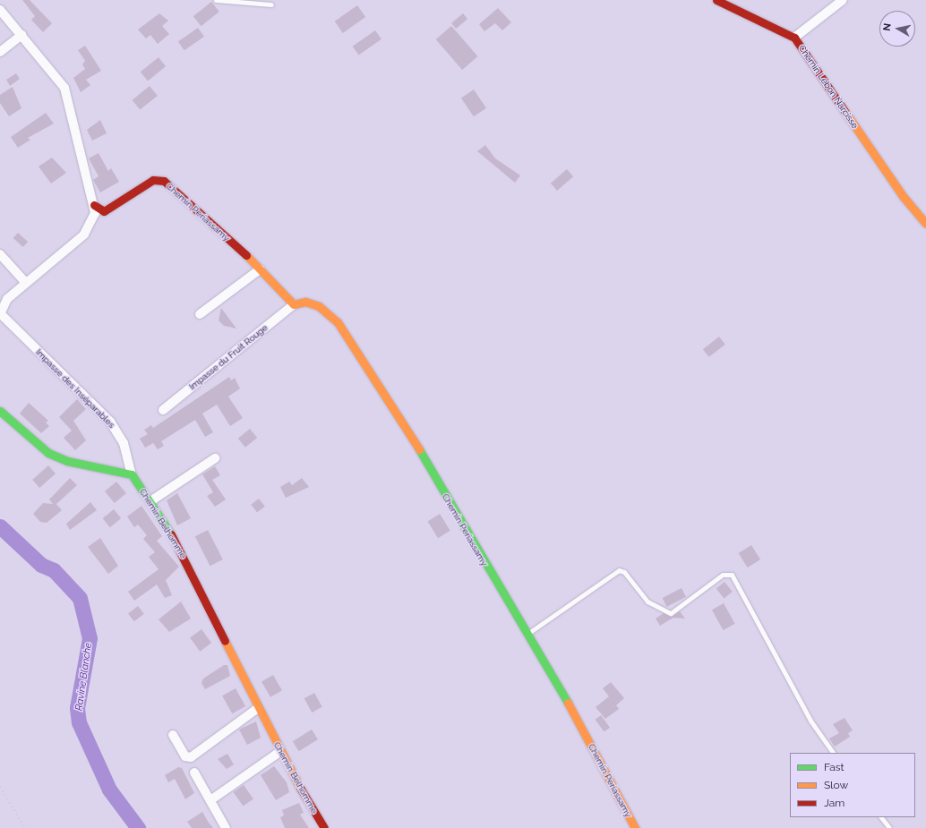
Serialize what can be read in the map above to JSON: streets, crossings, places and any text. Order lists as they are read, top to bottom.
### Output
{
  "streets": {
    "street": [
      "Chemin Lebon Narcisse",
      "Chemin Periassamy",
      "Impasse du Fruit Rouge",
      "Impasse des Inséparables",
      "Chemin Belhomme"
    ]
  },
  "crossings": [
    ["Chemin Periassamy", "Impasse du Fruit Rouge"],
    ["Impasse des Inséparables", "Chemin Belhomme"]
  ],
  "water": ["Ravine Blanche"],
  "legend": ["Fast", "Slow", "Jam"],
  "north": "left"
}
